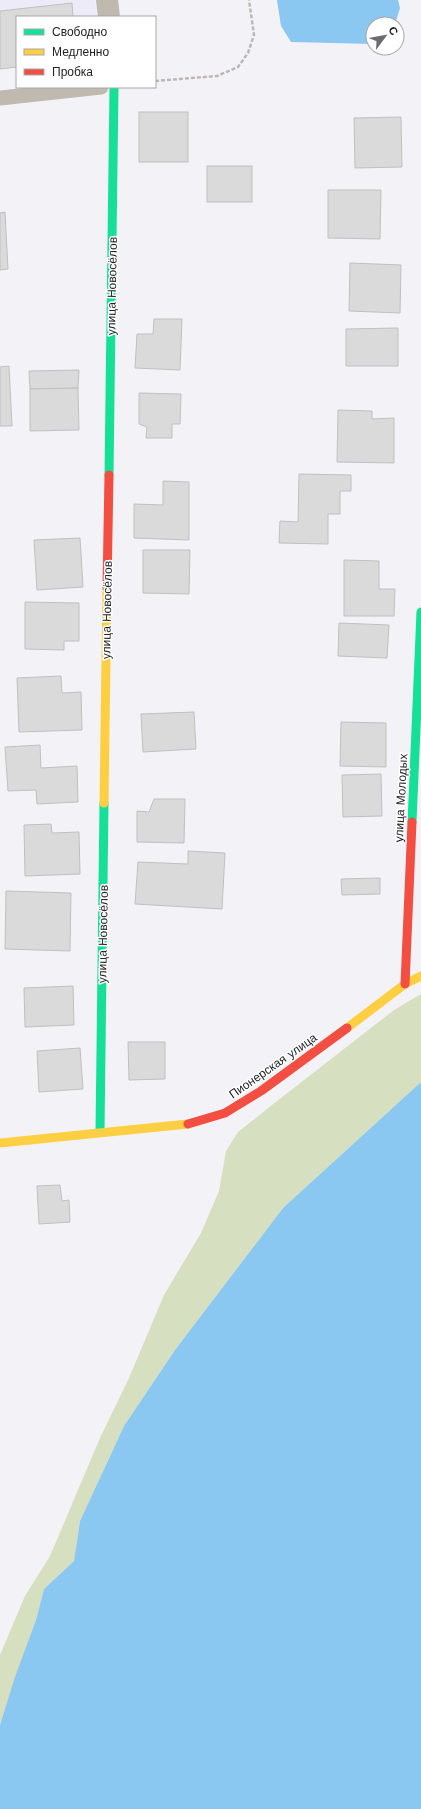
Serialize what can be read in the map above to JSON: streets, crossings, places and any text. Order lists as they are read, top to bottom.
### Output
{
  "streets": {
    "street": ["улица Новосёлов", "улица Молодых", "Пионерская улица"]
  },
  "crossings": [
    ["улица Новосёлов", "Пионерская улица"],
    ["улица Молодых", "Пионерская улица"]
  ],
  "legend": ["Свободно", "Медленно", "Пробка"],
  "north": "top right"
}
